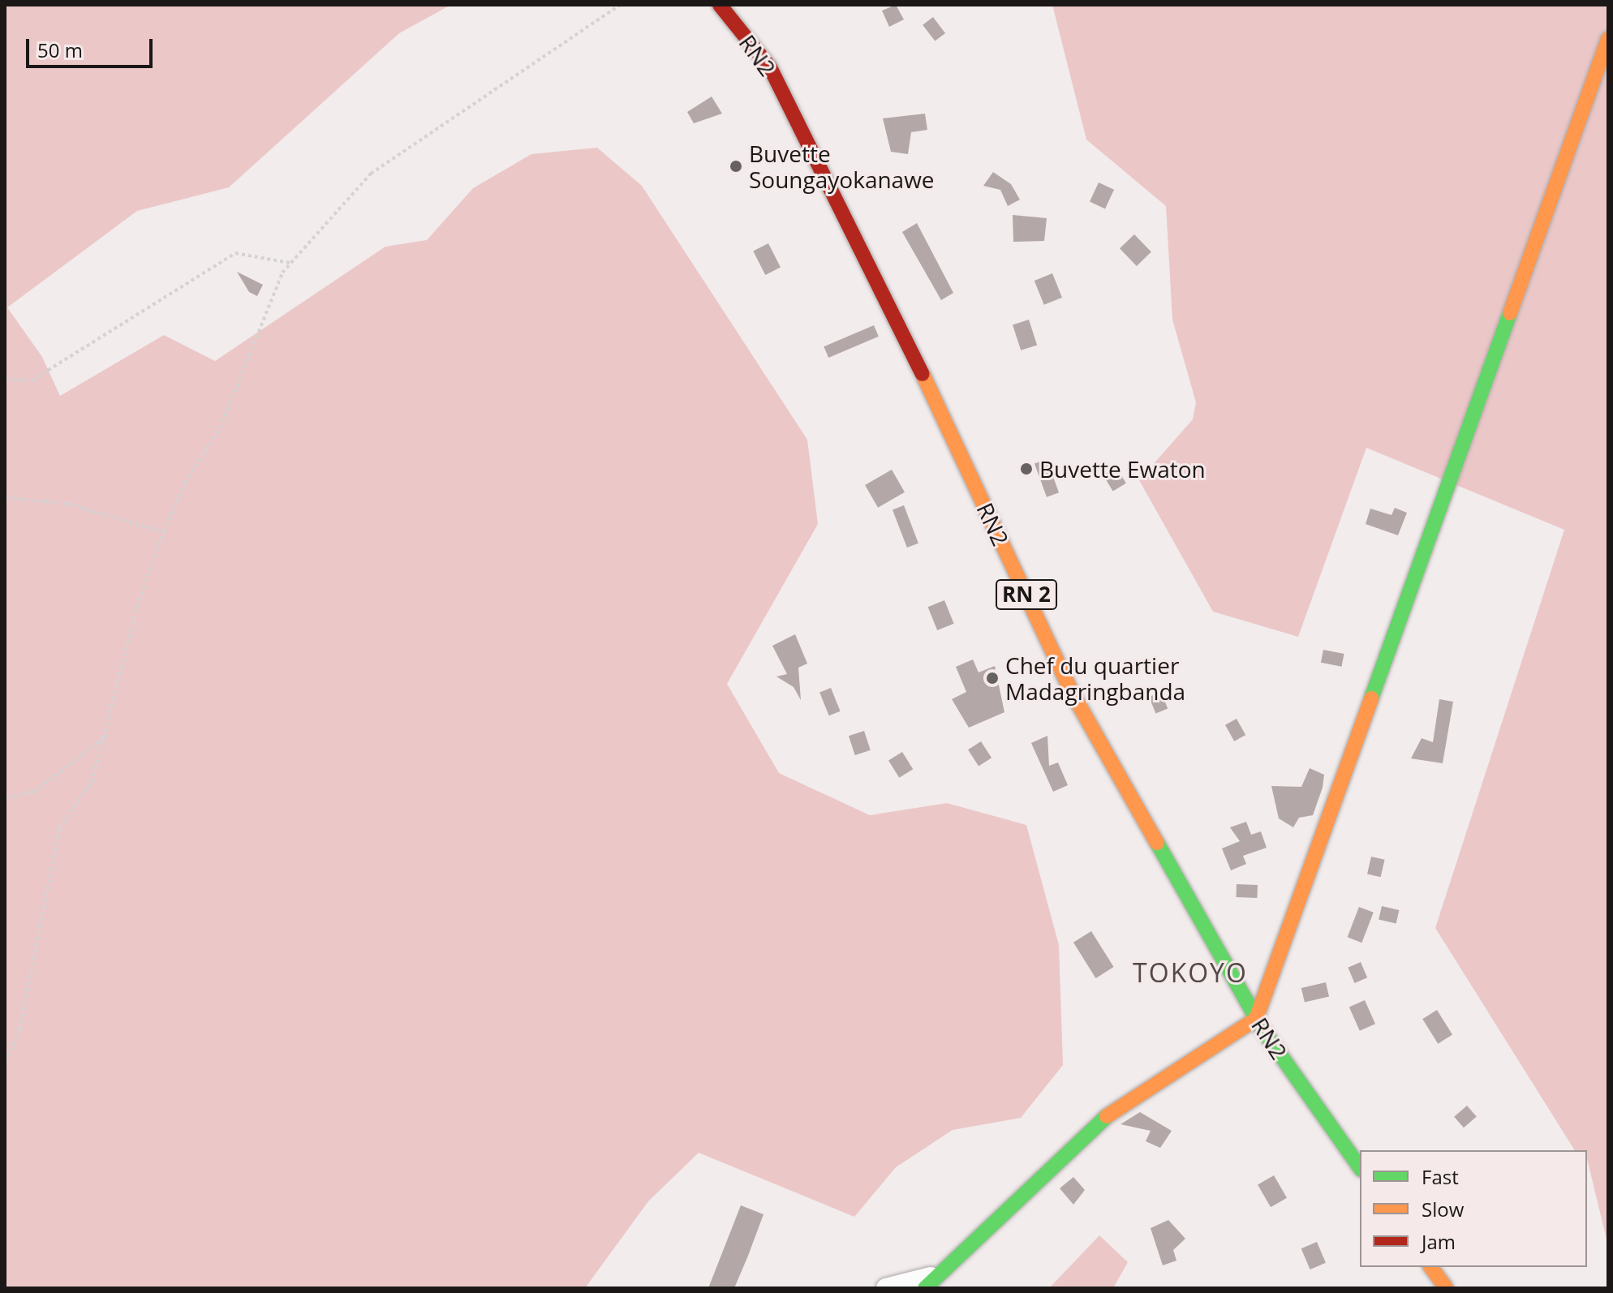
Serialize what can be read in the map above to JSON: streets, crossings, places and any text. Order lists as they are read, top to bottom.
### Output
{
  "streets": {
    "street": ["RN2", "RN 2"]
  },
  "districts": ["TOKOYO"],
  "places": ["Buvette Soungayokanawe", "Buvette Ewaton", "Chef du quartier Madagringbanda"],
  "legend": ["Fast", "Slow", "Jam"],
  "scale_bar": "50 m"
}
